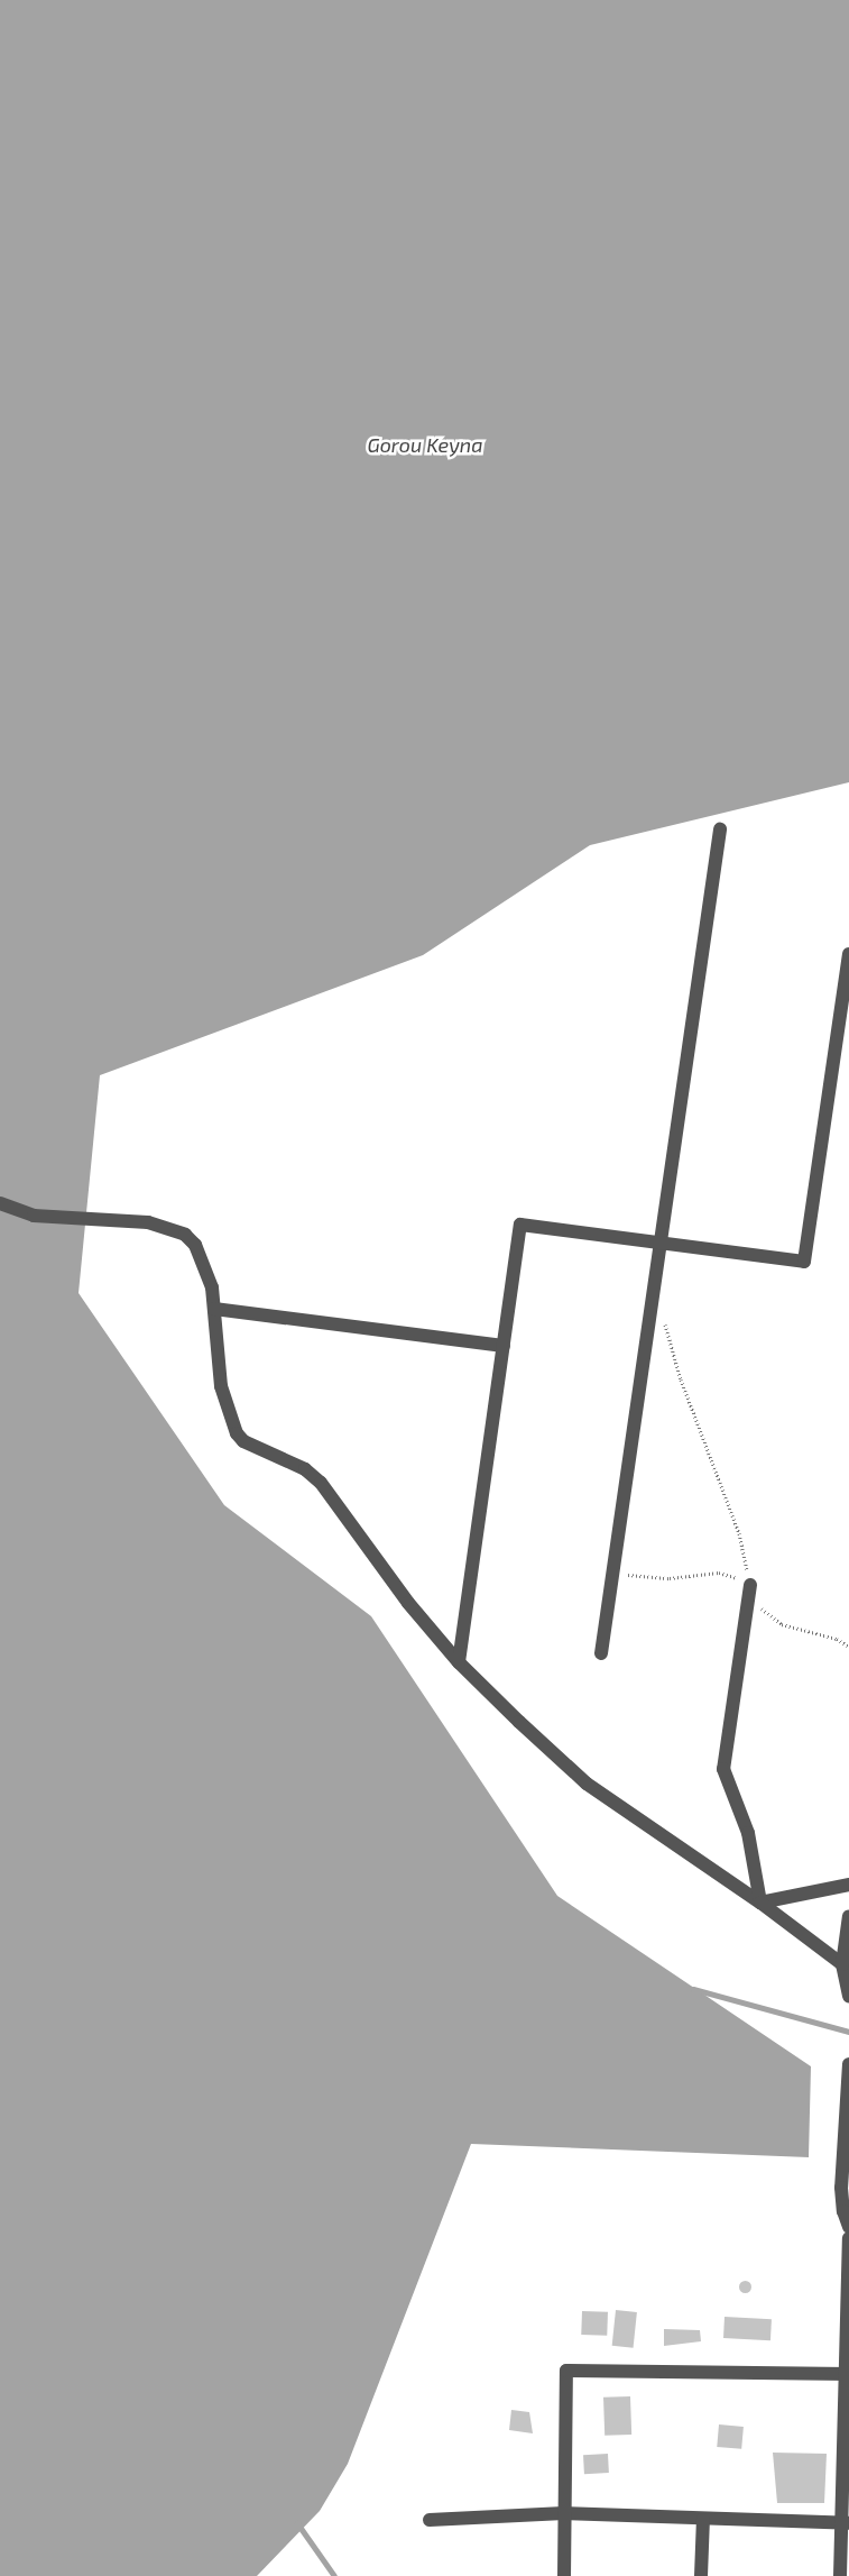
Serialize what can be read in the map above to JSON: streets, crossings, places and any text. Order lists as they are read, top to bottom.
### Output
{
  "water": ["Gorou Keyna"]
}
